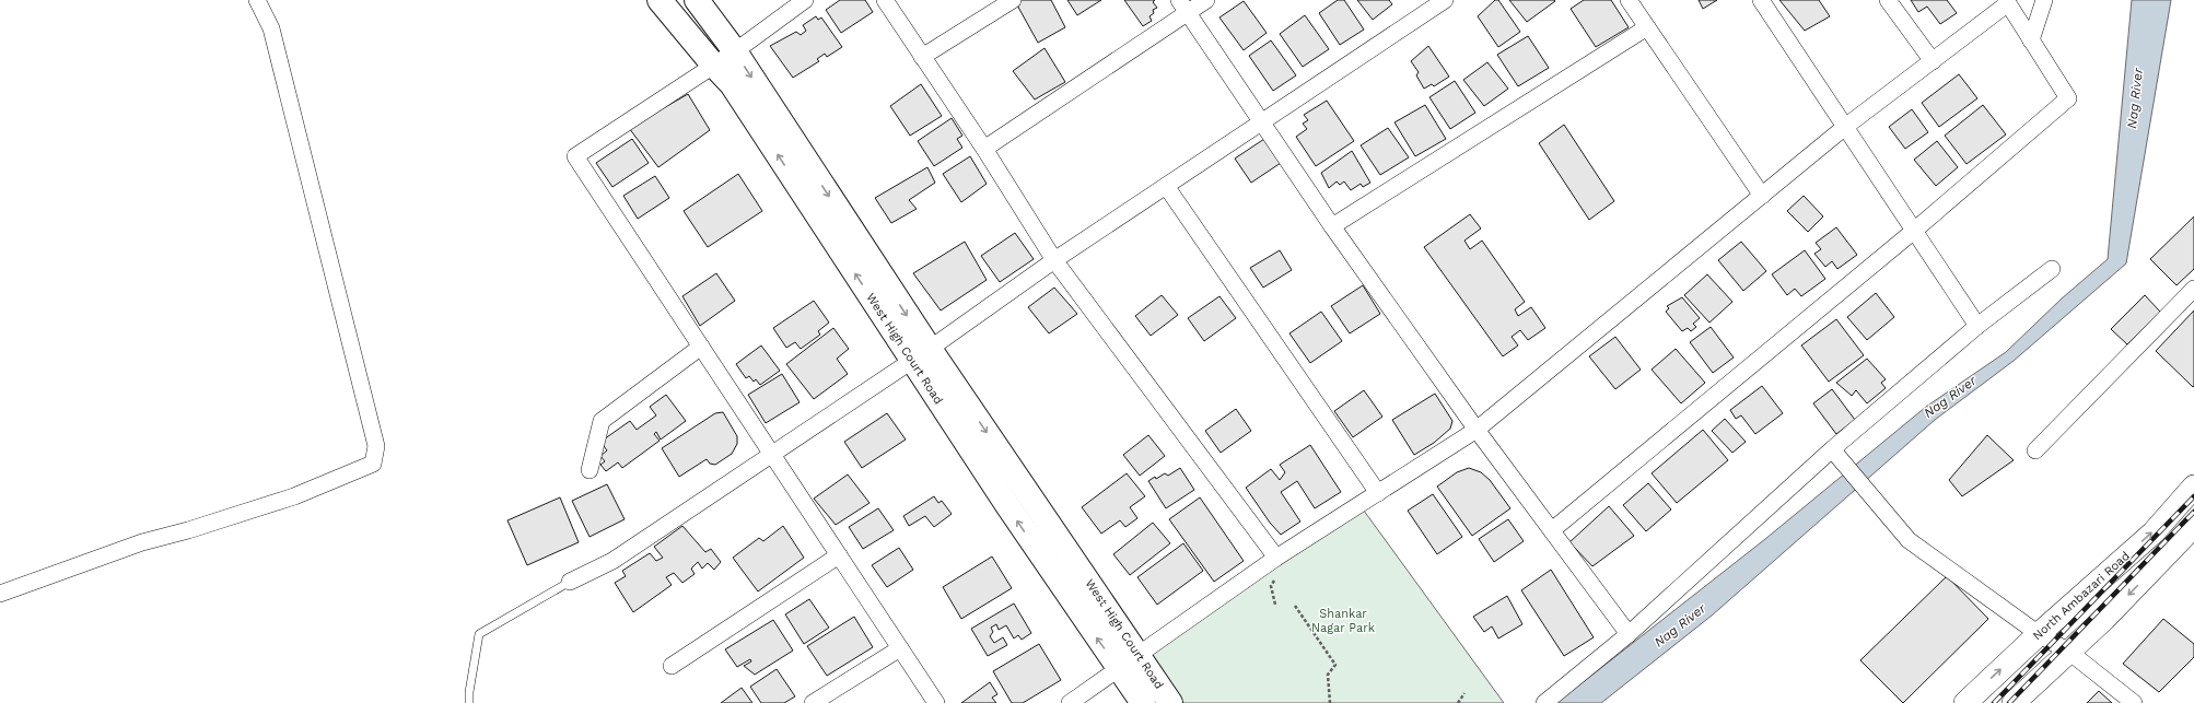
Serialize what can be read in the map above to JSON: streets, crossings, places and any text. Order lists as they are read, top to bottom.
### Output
{
  "streets": {
    "main road": ["West High Court Road", "North Ambazari Road"]
  },
  "water": ["Nag River"],
  "parks": ["Shankar Nagar Park"]
}
